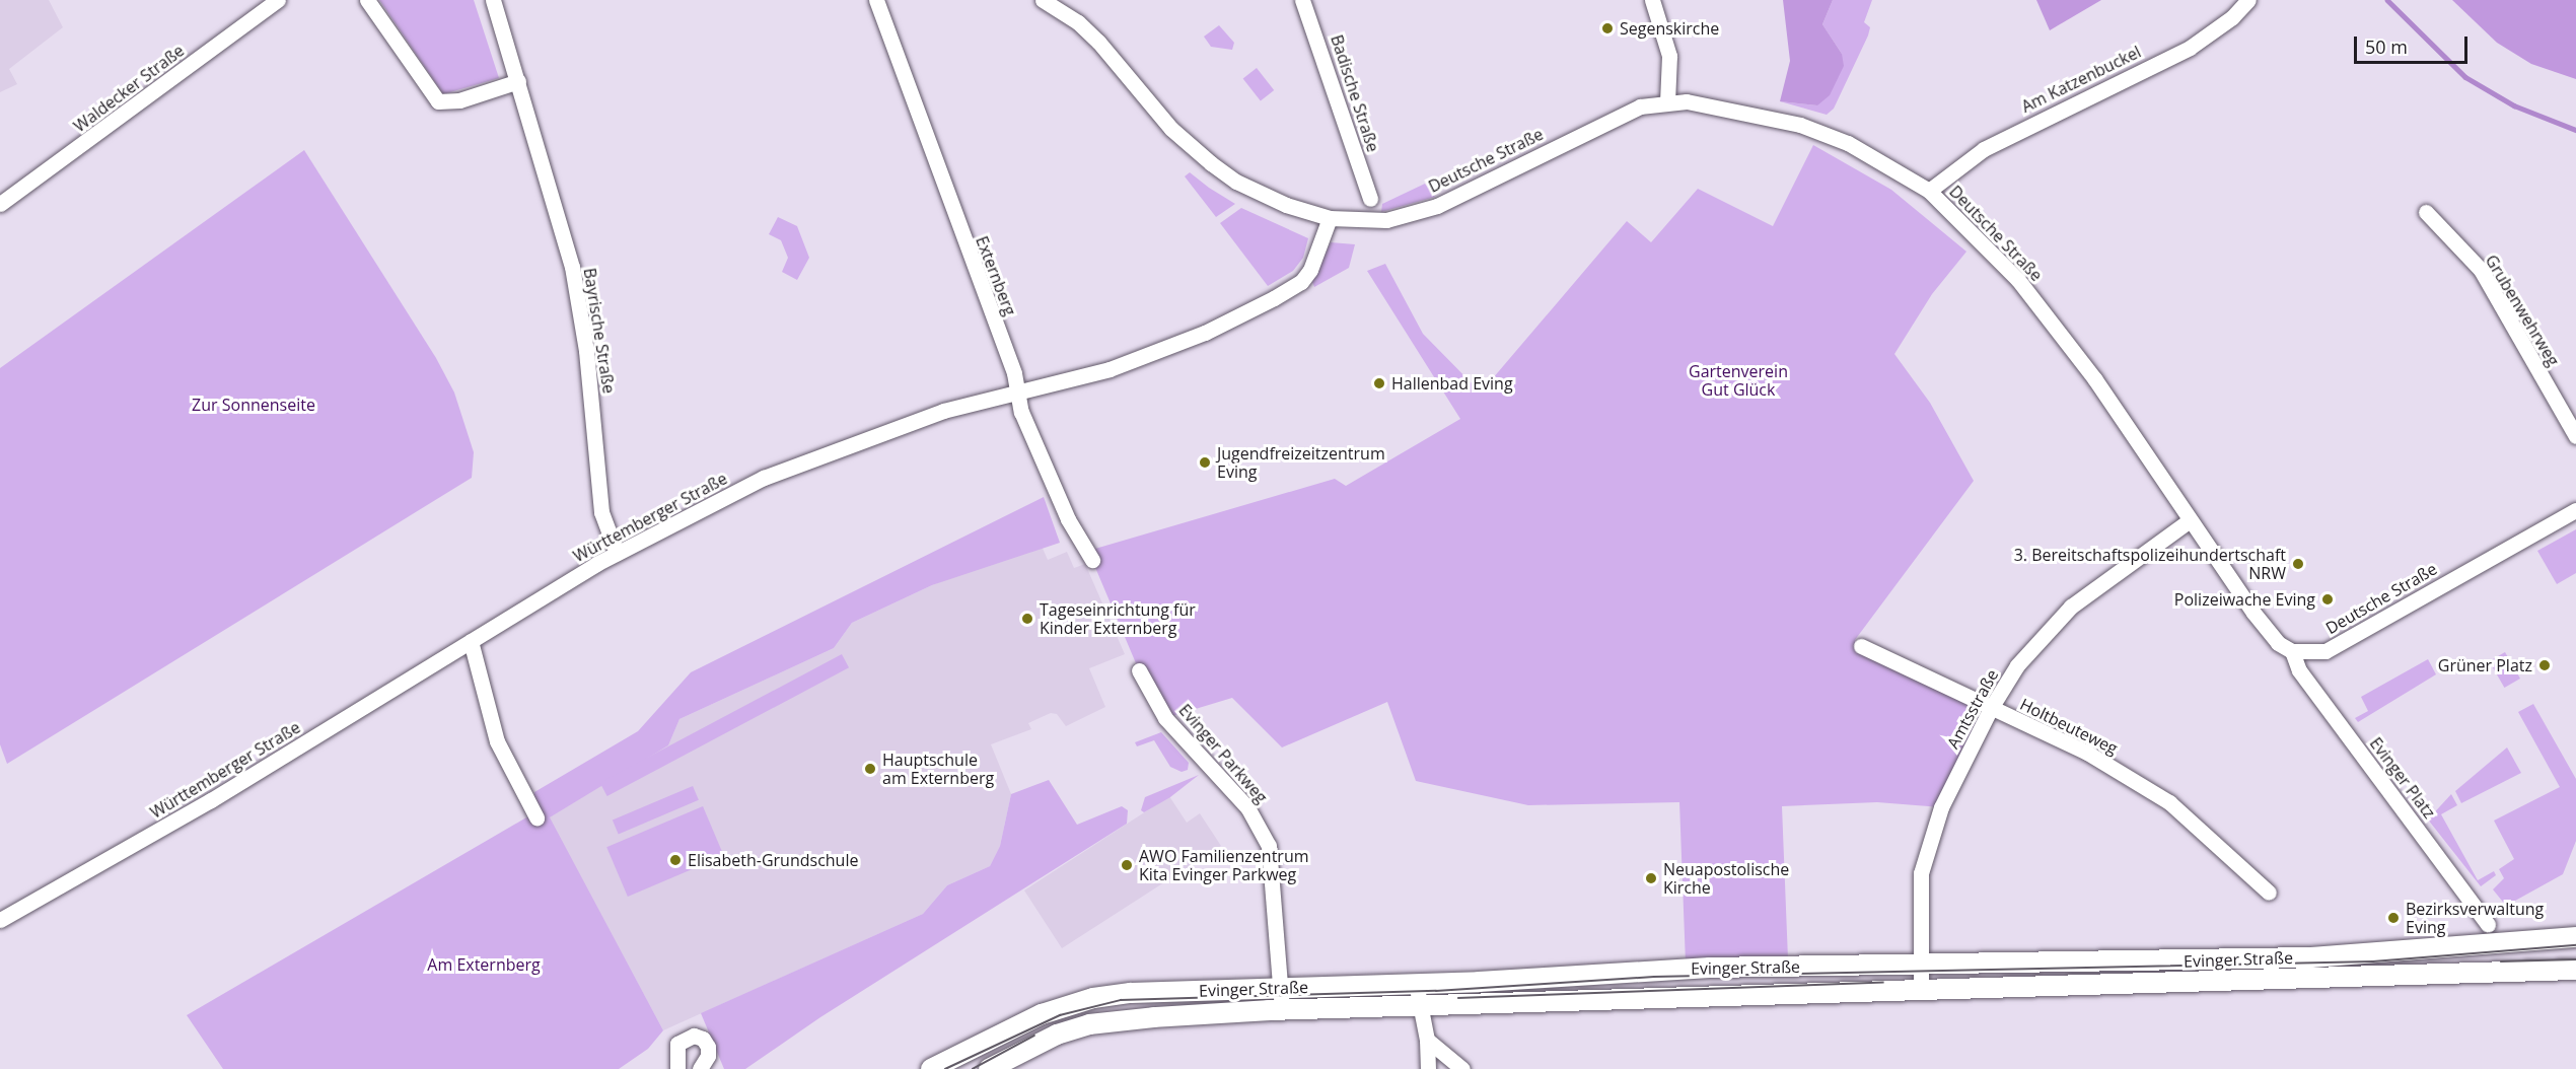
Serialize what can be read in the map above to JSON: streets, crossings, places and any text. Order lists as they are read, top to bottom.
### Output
{
  "streets": {
    "main road": ["Evinger Straße"],
    "street": [
      "Am Katzenbuckel",
      "Waldecker Straße",
      "Badische Straße",
      "Deutsche Straße",
      "Externberg",
      "Grubenwehrweg",
      "Bayrische Straße",
      "Württemberger Straße",
      "Amtsstraße",
      "Holtbeuteweg",
      "Evinger Parkweg",
      "Evinger Platz"
    ]
  },
  "crossings": [
    ["Am Katzenbuckel", "Deutsche Straße"],
    ["Deutsche Straße", "Württemberger Straße"],
    ["Deutsche Straße", "Amtsstraße"],
    ["Deutsche Straße", "Evinger Platz"],
    ["Externberg", "Württemberger Straße"],
    ["Bayrische Straße", "Württemberger Straße"],
    ["Amtsstraße", "Holtbeuteweg"],
    ["Amtsstraße", "Evinger Straße"],
    ["Evinger Parkweg", "Evinger Straße"]
  ],
  "parks": ["Gartenverein Gut Glück", "Zur Sonnenseite", "Am Externberg"],
  "places": [
    "Segenskirche",
    "Hallenbad Eving",
    "Jugendfreizeitzentrum Eving",
    "3. Bereitschaftspolizeihundertschaft NRW",
    "Polizeiwache Eving",
    "Tageseinrichtung für Kinder Externberg",
    "Grüner Platz",
    "Hauptschule am Externberg",
    "Elisabeth-Grundschule",
    "AWO Familienzentrum Kita Evinger Parkweg",
    "Neuapostolische Kirche",
    "Bezirksverwaltung Eving"
  ],
  "scale_bar": "50 m"
}
